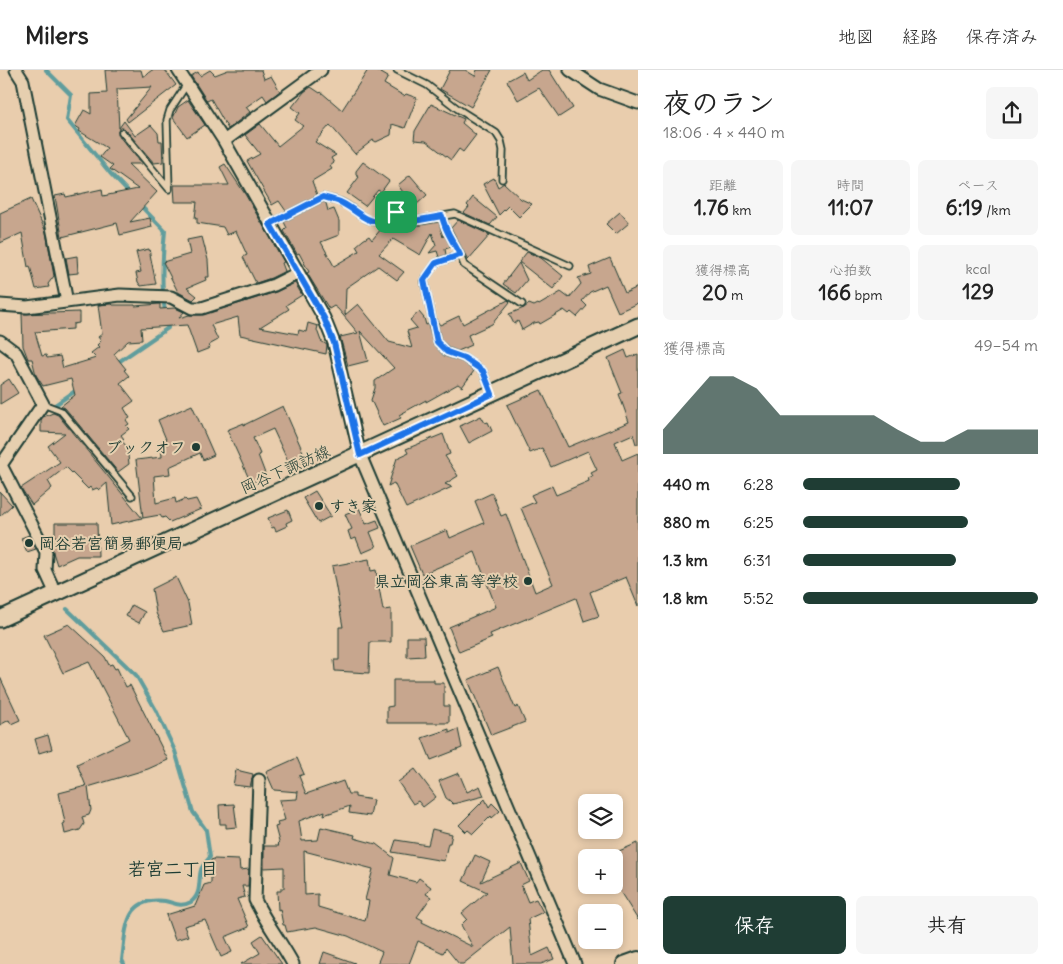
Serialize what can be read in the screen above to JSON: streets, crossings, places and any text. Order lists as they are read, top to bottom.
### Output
{
  "streets": {
    "main road": ["岡谷下諏訪線"]
  },
  "districts": ["若宮二丁目"],
  "places": [
    "ブックオフ",
    "すき家",
    "岡谷若宮簡易郵便局",
    "県立岡谷東高等学校"
  ],
  "page": {
    "header": "Milers",
    "nav": ["地図", "経路", "保存済み"],
    "heading": ["夜のラン", "18:06 · 4 × 440 m"],
    "stats": [
      ["距離", "1.76 km"],
      ["時間", "11:07"],
      ["ペース", "6:19 /km"],
      ["獲得標高", "20 m"],
      ["心拍数", "166 bpm"],
      ["kcal", "129"]
    ],
    "chart": ["獲得標高", "49–54 m"],
    "list": [
      {
        "name": "440 m",
        "note": "6:28"
      },
      {
        "name": "880 m",
        "note": "6:25"
      },
      {
        "name": "1.3 km",
        "note": "6:31"
      },
      {
        "name": "1.8 km",
        "note": "5:52"
      }
    ],
    "map_buttons": ["+", "−"],
    "buttons": ["保存", "共有"]
  }
}
